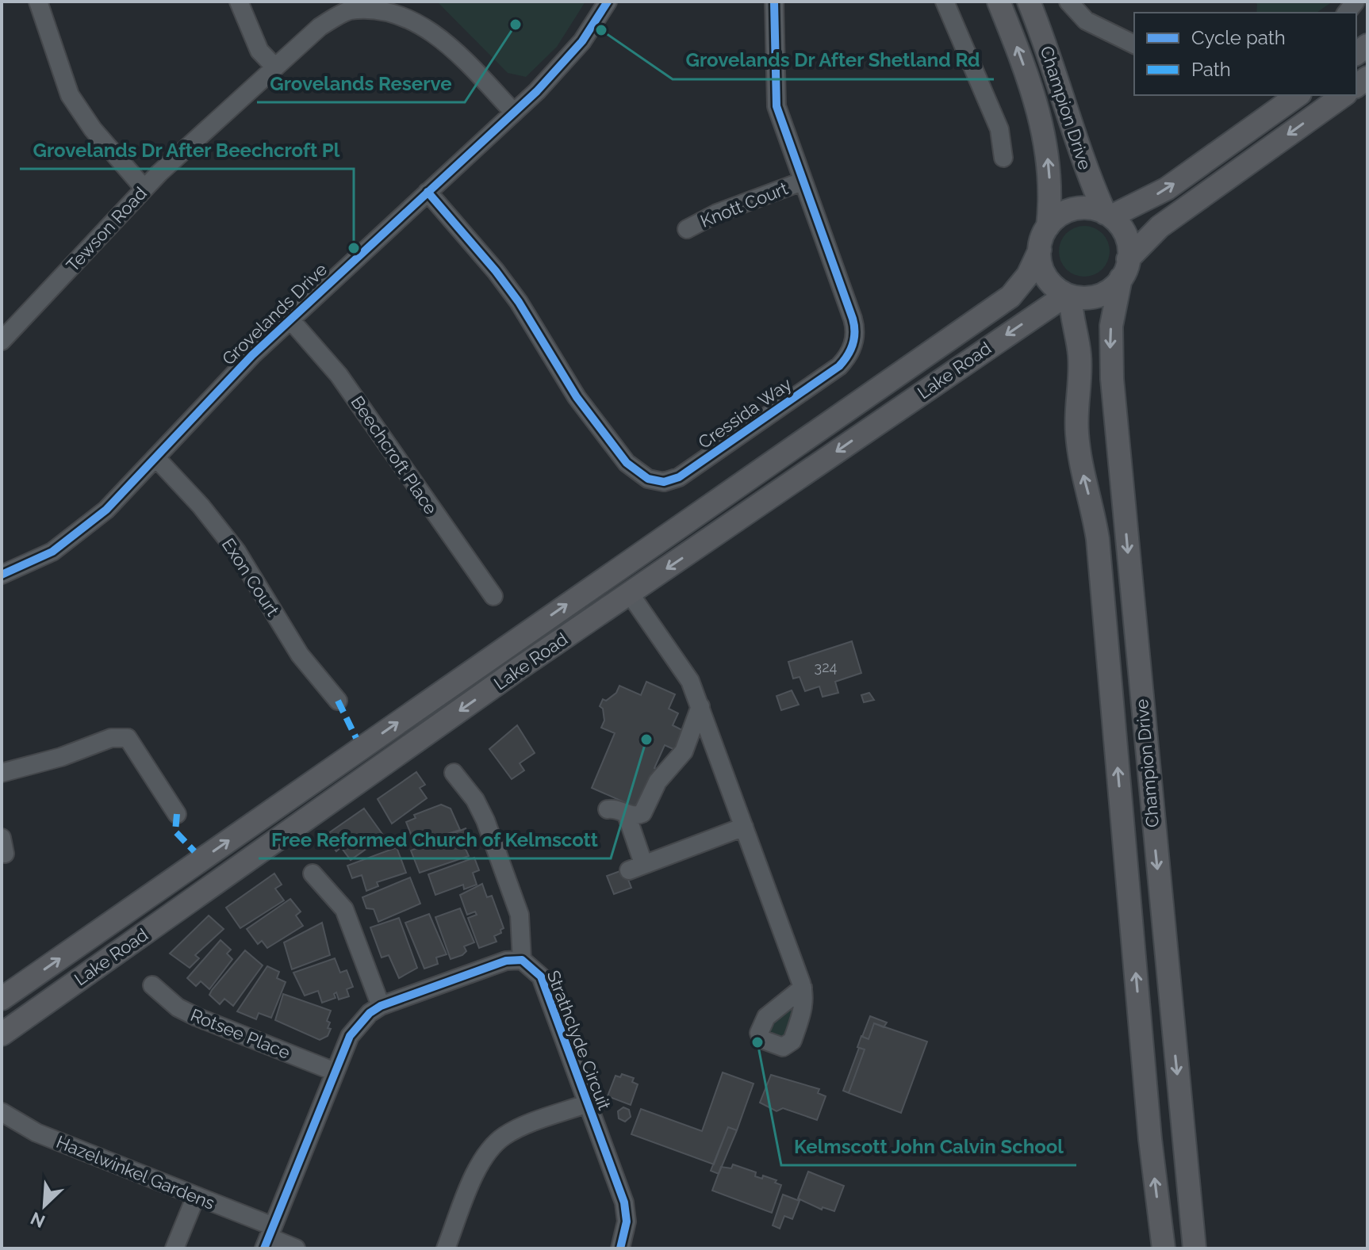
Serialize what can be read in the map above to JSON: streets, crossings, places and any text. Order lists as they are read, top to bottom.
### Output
{
  "streets": {
    "main road": ["Champion Drive", "Lake Road"],
    "street": [
      "Knott Court",
      "Tewson Road",
      "Grovelands Drive",
      "Cressida Way",
      "Beechcroft Place",
      "Exon Court",
      "Rotsee Place",
      "Strathclyde Circuit",
      "Hazelwinkel Gardens"
    ]
  },
  "crossings": [
    ["Champion Drive", "Lake Road"],
    ["Knott Court", "Cressida Way"],
    ["Tewson Road", "Grovelands Drive"],
    ["Grovelands Drive", "Cressida Way"],
    ["Grovelands Drive", "Beechcroft Place"],
    ["Grovelands Drive", "Exon Court"],
    ["Rotsee Place", "Strathclyde Circuit"],
    ["Strathclyde Circuit", "Hazelwinkel Gardens"]
  ],
  "places": [
    "Grovelands Reserve",
    "Grovelands Dr After Shetland Rd",
    "Grovelands Dr After Beechcroft Pl",
    "Free Reformed Church of Kelmscott",
    "Kelmscott John Calvin School"
  ],
  "house_numbers": ["324"],
  "legend": ["Cycle path", "Path"],
  "north": "bottom left"
}
